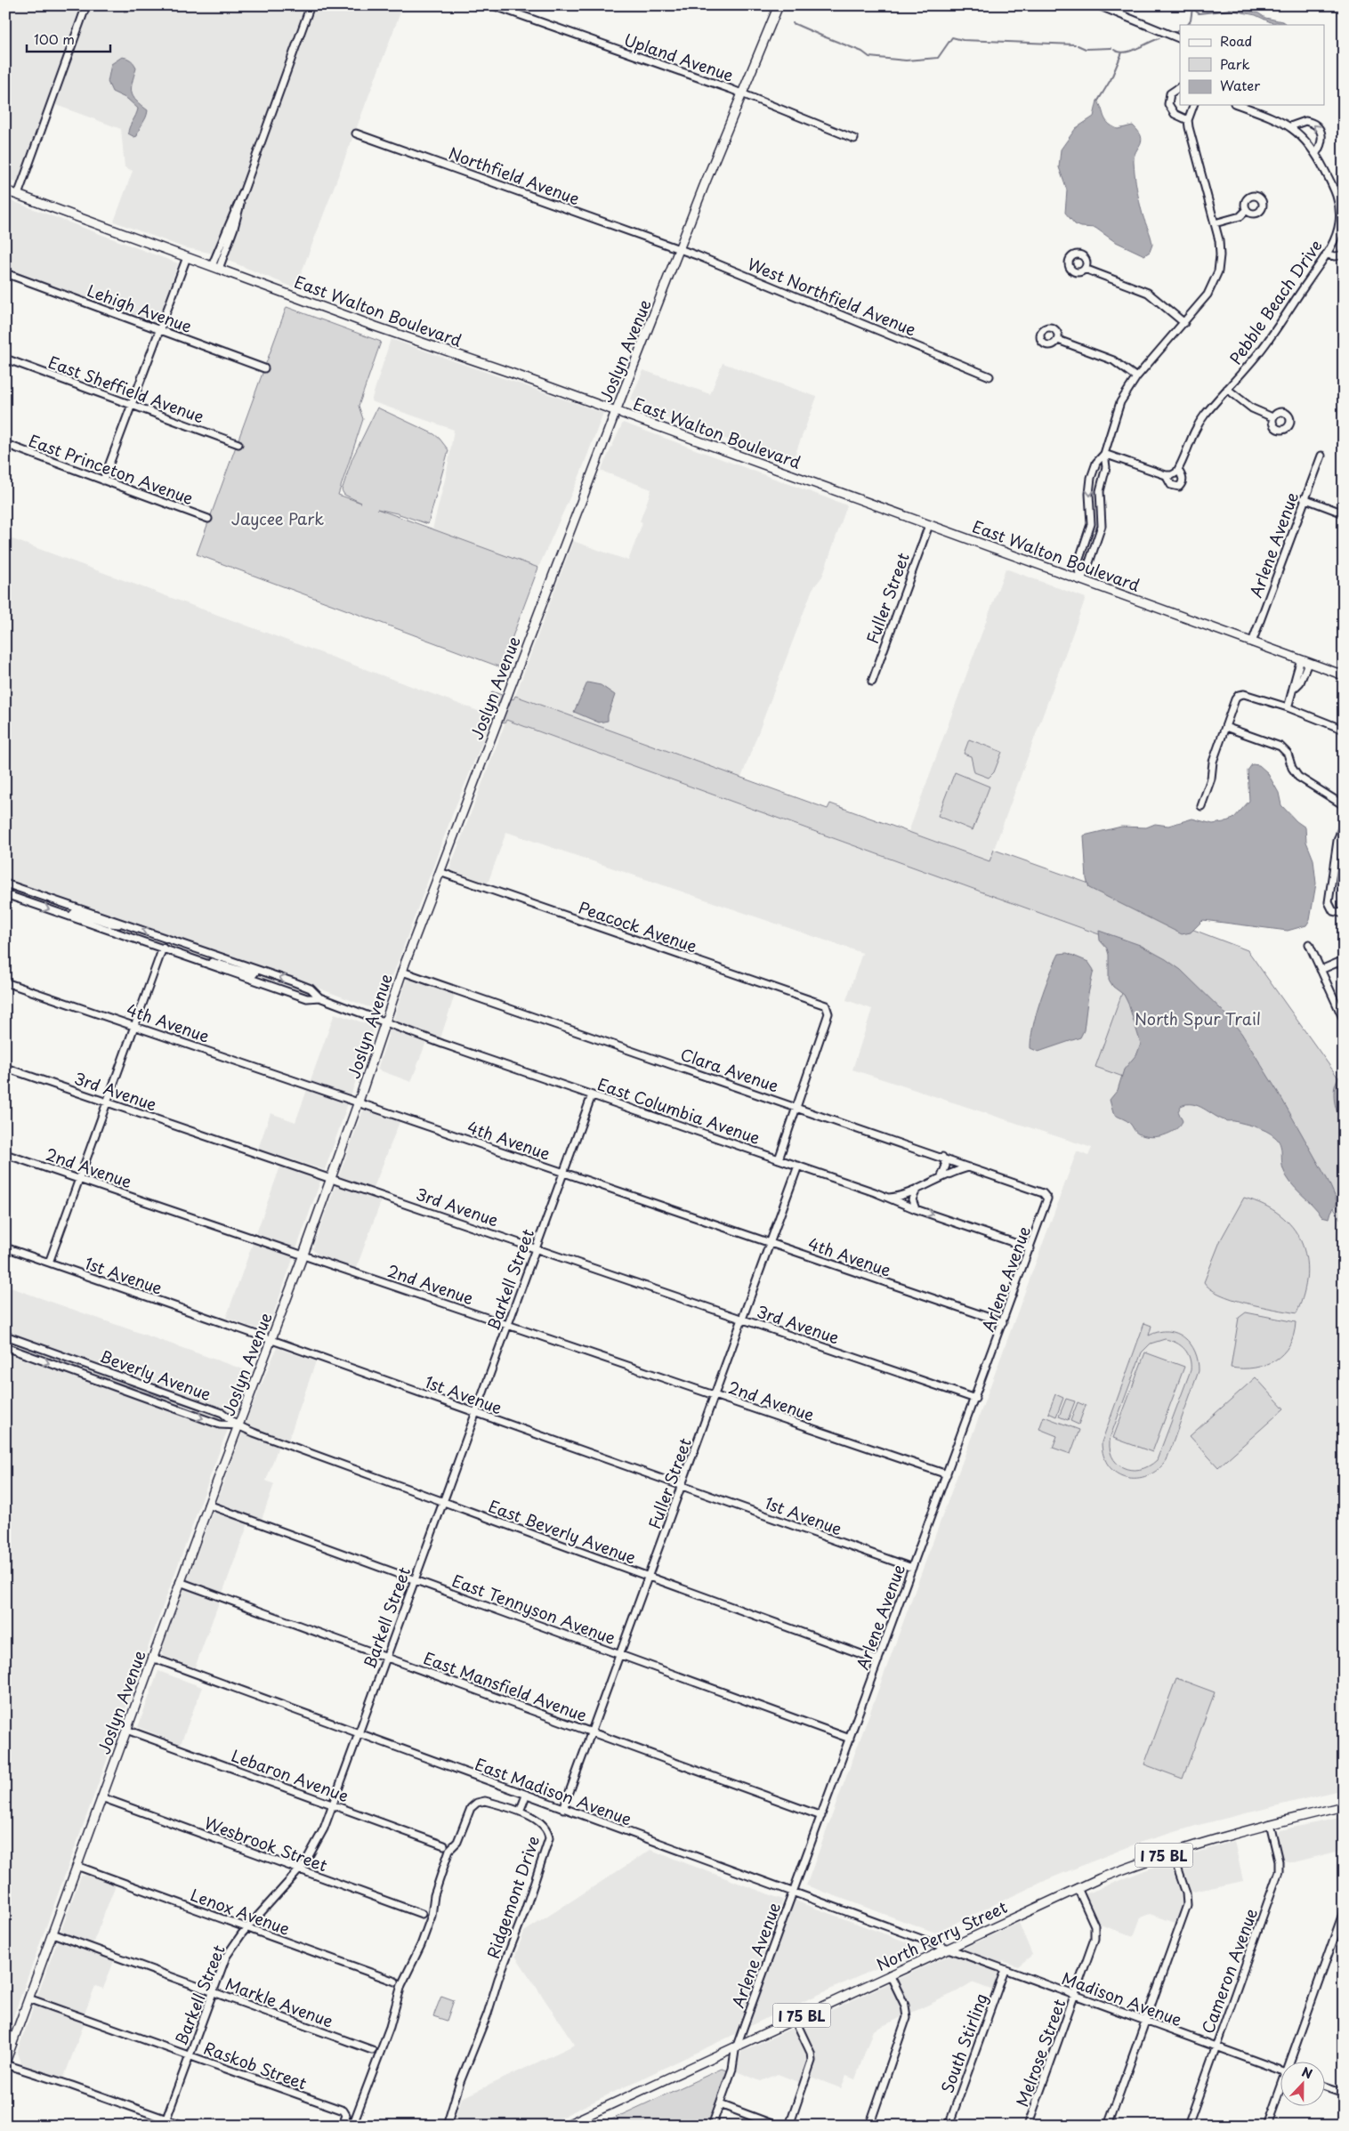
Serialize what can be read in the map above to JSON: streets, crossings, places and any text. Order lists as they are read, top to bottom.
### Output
{
  "streets": {
    "main road": [
      "East Walton Boulevard",
      "Joslyn Avenue",
      "I 75 BL",
      "North Perry Street"
    ],
    "street": [
      "Upland Avenue",
      "Northfield Avenue",
      "West Northfield Avenue",
      "Pebble Beach Drive",
      "Lehigh Avenue",
      "East Sheffield Avenue",
      "East Princeton Avenue",
      "Arlene Avenue",
      "Fuller Street",
      "Peacock Avenue",
      "4th Avenue",
      "Clara Avenue",
      "3rd Avenue",
      "East Columbia Avenue",
      "2nd Avenue",
      "1st Avenue",
      "Barkell Street",
      "Beverly Avenue",
      "East Beverly Avenue",
      "East Tennyson Avenue",
      "East Mansfield Avenue",
      "Lebaron Avenue",
      "East Madison Avenue",
      "Wesbrook Street",
      "Ridgemont Drive",
      "Lenox Avenue",
      "Cameron Avenue",
      "Madison Avenue",
      "Markle Avenue",
      "South Stirling",
      "Melrose Street",
      "Raskob Street"
    ]
  },
  "crossings": [
    ["Upland Avenue", "Joslyn Avenue"],
    ["Northfield Avenue", "West Northfield Avenue"],
    ["West Northfield Avenue", "Joslyn Avenue"],
    ["East Walton Boulevard", "Joslyn Avenue"],
    ["East Walton Boulevard", "Arlene Avenue"],
    ["East Walton Boulevard", "Fuller Street"],
    ["Joslyn Avenue", "Peacock Avenue"],
    ["Joslyn Avenue", "4th Avenue"],
    ["Joslyn Avenue", "Clara Avenue"],
    ["Joslyn Avenue", "3rd Avenue"],
    ["Joslyn Avenue", "East Columbia Avenue"],
    ["Joslyn Avenue", "2nd Avenue"],
    ["Joslyn Avenue", "1st Avenue"],
    ["Joslyn Avenue", "Beverly Avenue"],
    ["Joslyn Avenue", "East Beverly Avenue"],
    ["Joslyn Avenue", "East Tennyson Avenue"],
    ["Joslyn Avenue", "East Mansfield Avenue"],
    ["Joslyn Avenue", "Lebaron Avenue"],
    ["Joslyn Avenue", "East Madison Avenue"],
    ["Joslyn Avenue", "Wesbrook Street"],
    ["Joslyn Avenue", "Lenox Avenue"],
    ["Joslyn Avenue", "Markle Avenue"],
    ["Joslyn Avenue", "Raskob Street"],
    ["Arlene Avenue", "4th Avenue"],
    ["Arlene Avenue", "Clara Avenue"],
    ["Arlene Avenue", "3rd Avenue"],
    ["Arlene Avenue", "East Columbia Avenue"],
    ["Arlene Avenue", "2nd Avenue"],
    ["Arlene Avenue", "1st Avenue"],
    ["Arlene Avenue", "East Beverly Avenue"],
    ["Arlene Avenue", "East Tennyson Avenue"],
    ["Arlene Avenue", "East Mansfield Avenue"],
    ["Arlene Avenue", "East Madison Avenue"],
    ["Arlene Avenue", "North Perry Street"],
    ["Fuller Street", "4th Avenue"],
    ["Fuller Street", "3rd Avenue"],
    ["Fuller Street", "East Columbia Avenue"],
    ["Fuller Street", "2nd Avenue"],
    ["Fuller Street", "1st Avenue"],
    ["Fuller Street", "East Beverly Avenue"],
    ["Fuller Street", "East Tennyson Avenue"],
    ["Fuller Street", "East Mansfield Avenue"],
    ["Fuller Street", "East Madison Avenue"],
    ["Peacock Avenue", "Clara Avenue"],
    ["4th Avenue", "Barkell Street"],
    ["3rd Avenue", "Barkell Street"],
    ["East Columbia Avenue", "Barkell Street"],
    ["2nd Avenue", "Barkell Street"],
    ["1st Avenue", "Barkell Street"],
    ["Barkell Street", "East Beverly Avenue"],
    ["Barkell Street", "East Tennyson Avenue"],
    ["Barkell Street", "East Mansfield Avenue"],
    ["Barkell Street", "Lebaron Avenue"],
    ["Barkell Street", "East Madison Avenue"],
    ["Barkell Street", "Wesbrook Street"],
    ["Barkell Street", "Lenox Avenue"],
    ["Barkell Street", "Markle Avenue"],
    ["Barkell Street", "Raskob Street"],
    ["Beverly Avenue", "East Beverly Avenue"],
    ["East Madison Avenue", "North Perry Street"],
    ["East Madison Avenue", "Madison Avenue"],
    ["North Perry Street", "Cameron Avenue"],
    ["North Perry Street", "Madison Avenue"],
    ["North Perry Street", "Melrose Street"],
    ["Cameron Avenue", "Madison Avenue"],
    ["Madison Avenue", "South Stirling"],
    ["Madison Avenue", "Melrose Street"]
  ],
  "parks": ["Jaycee Park", "North Spur Trail"],
  "legend": ["Road", "Park", "Water"],
  "scale_bar": "100 m",
  "north": "top"
}
